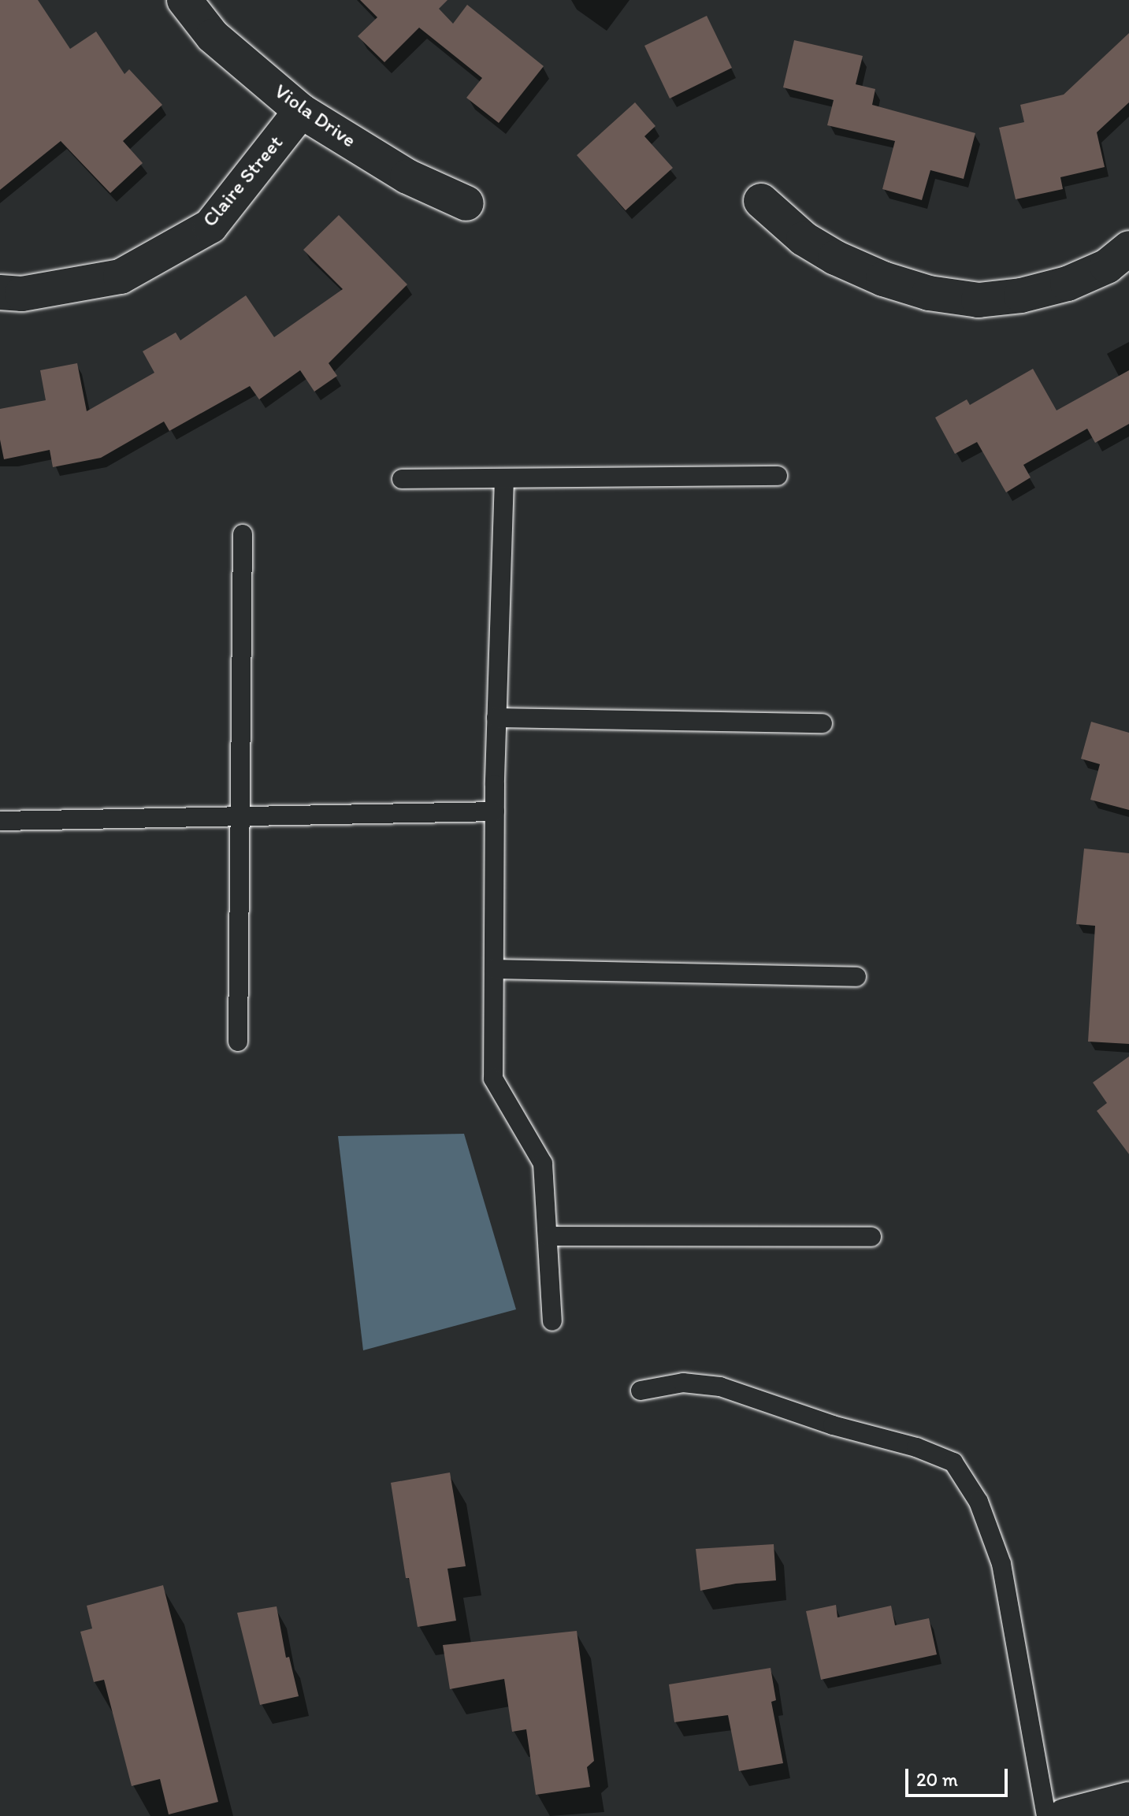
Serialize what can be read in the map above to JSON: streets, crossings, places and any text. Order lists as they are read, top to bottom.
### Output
{
  "streets": {
    "street": ["Viola Drive", "Claire Street"]
  },
  "crossings": [
    ["Viola Drive", "Claire Street"]
  ],
  "scale_bar": "20 m"
}
